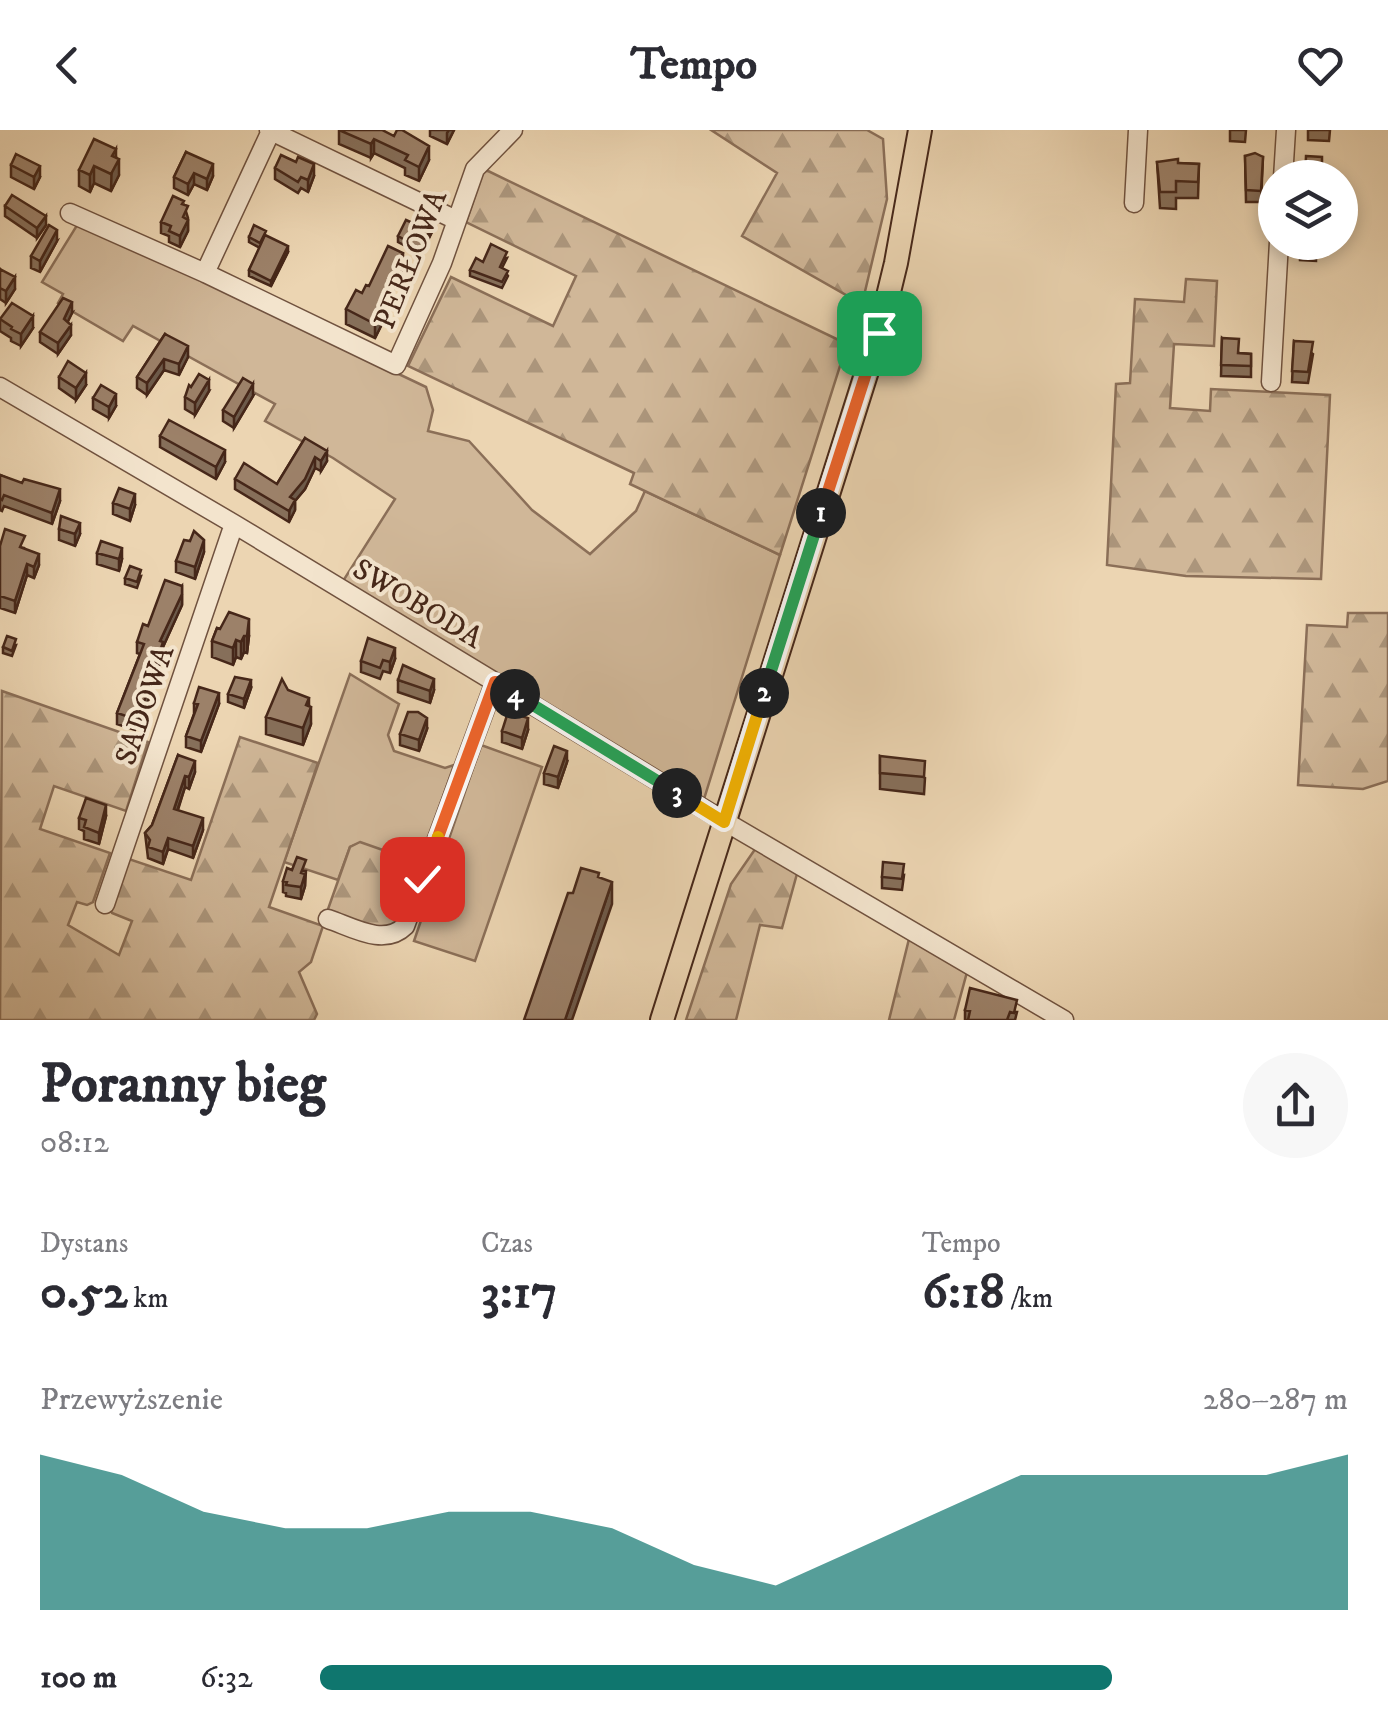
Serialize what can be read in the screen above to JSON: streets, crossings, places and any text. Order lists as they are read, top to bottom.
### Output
{
  "streets": {
    "street": ["PERŁOWA", "SWOBODA", "SADOWA"]
  },
  "crossings": [
    ["SWOBODA", "SADOWA"]
  ],
  "page": {
    "header": "Tempo",
    "pins": [
      "1",
      "2",
      "4",
      "3"
    ],
    "heading": ["Poranny bieg", "08:12"],
    "stats": [
      ["Dystans", "0.52 km"],
      ["Czas", "3:17"],
      ["Tempo", "6:18 /km"]
    ],
    "chart": ["Przewyższenie", "280–287 m"],
    "list": [
      {
        "name": "100 m",
        "note": "6:32"
      }
    ]
  }
}
